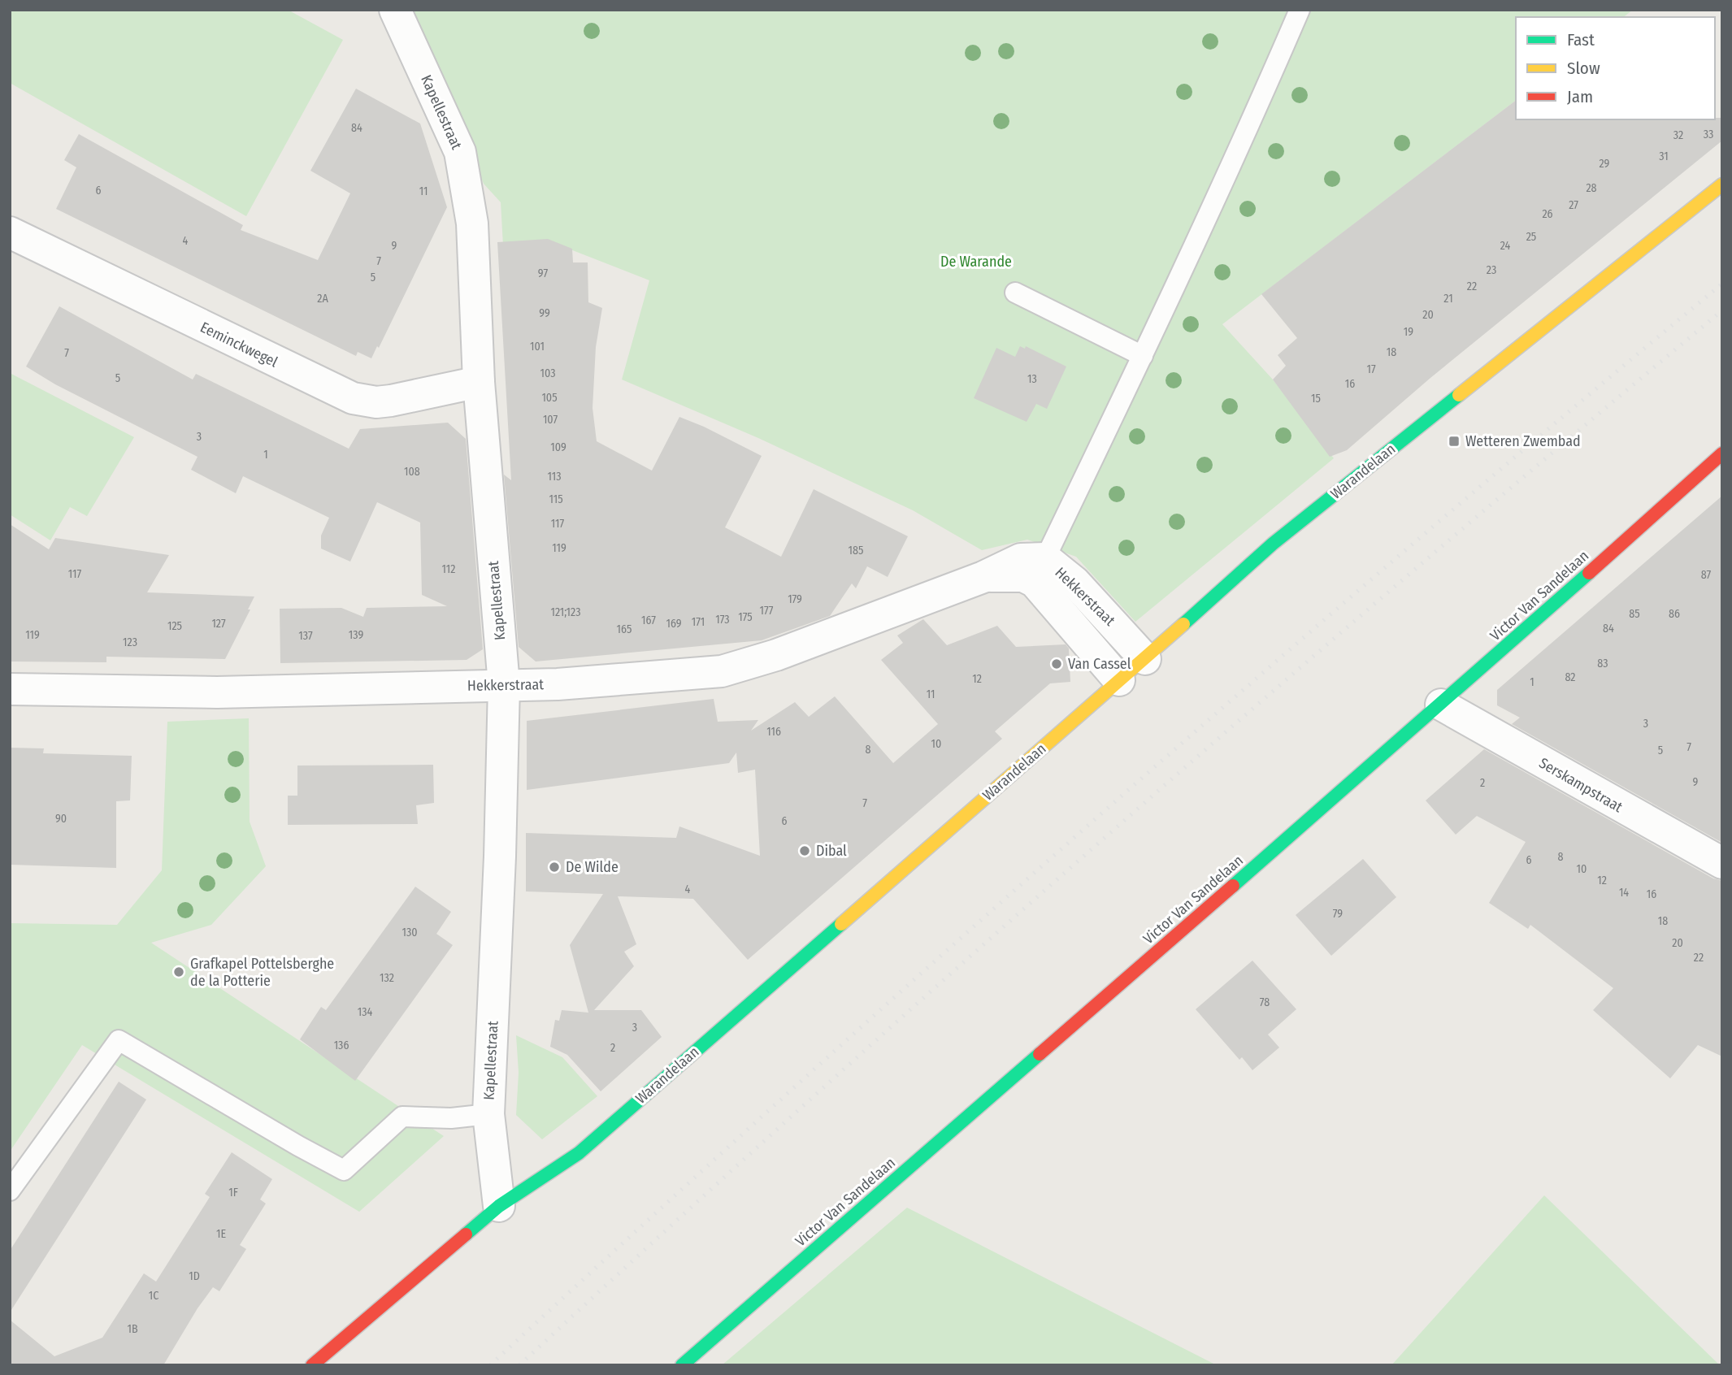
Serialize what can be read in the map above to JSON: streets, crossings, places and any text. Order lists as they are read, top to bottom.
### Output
{
  "streets": {
    "main road": ["Warandelaan", "Victor Van Sandelaan"],
    "street": [
      "Kapellestraat",
      "Eeminckwegel",
      "Hekkerstraat",
      "Serskampstraat"
    ]
  },
  "crossings": [
    ["Kapellestraat", "Eeminckwegel"],
    ["Kapellestraat", "Warandelaan"],
    ["Kapellestraat", "Hekkerstraat"],
    ["Warandelaan", "Hekkerstraat"],
    ["Victor Van Sandelaan", "Serskampstraat"]
  ],
  "parks": ["De Warande"],
  "places": {
    "transit": ["Wetteren Zwembad"],
    "other": [
      "Van Cassel",
      "Dibal",
      "De Wilde",
      "Grafkapel Pottelsberghe de la Potterie"
    ]
  },
  "house_numbers": [
    "84",
    "33",
    "32",
    "31",
    "29",
    "28",
    "6",
    "11",
    "27",
    "26",
    "25",
    "4",
    "9",
    "24",
    "7",
    "23",
    "97",
    "5",
    "22",
    "2A",
    "21",
    "99",
    "20",
    "19",
    "101",
    "18",
    "7",
    "17",
    "103",
    "5",
    "13",
    "16",
    "105",
    "15",
    "107",
    "3",
    "109",
    "1",
    "108",
    "113",
    "115",
    "117",
    "119",
    "185",
    "112",
    "117",
    "87",
    "179",
    "177",
    "121;123",
    "85",
    "86",
    "175",
    "173",
    "167",
    "171",
    "127",
    "169",
    "125",
    "84",
    "165",
    "119",
    "139",
    "137",
    "123",
    "83",
    "82",
    "12",
    "1",
    "11",
    "3",
    "116",
    "10",
    "7",
    "8",
    "5",
    "9",
    "2",
    "7",
    "90",
    "6",
    "8",
    "6",
    "10",
    "12",
    "4",
    "14",
    "16",
    "79",
    "18",
    "130",
    "20",
    "22",
    "132",
    "78",
    "134",
    "3",
    "136",
    "2",
    "1F",
    "1E",
    "1D",
    "1C",
    "1B"
  ],
  "legend": ["Fast", "Slow", "Jam"]
}
